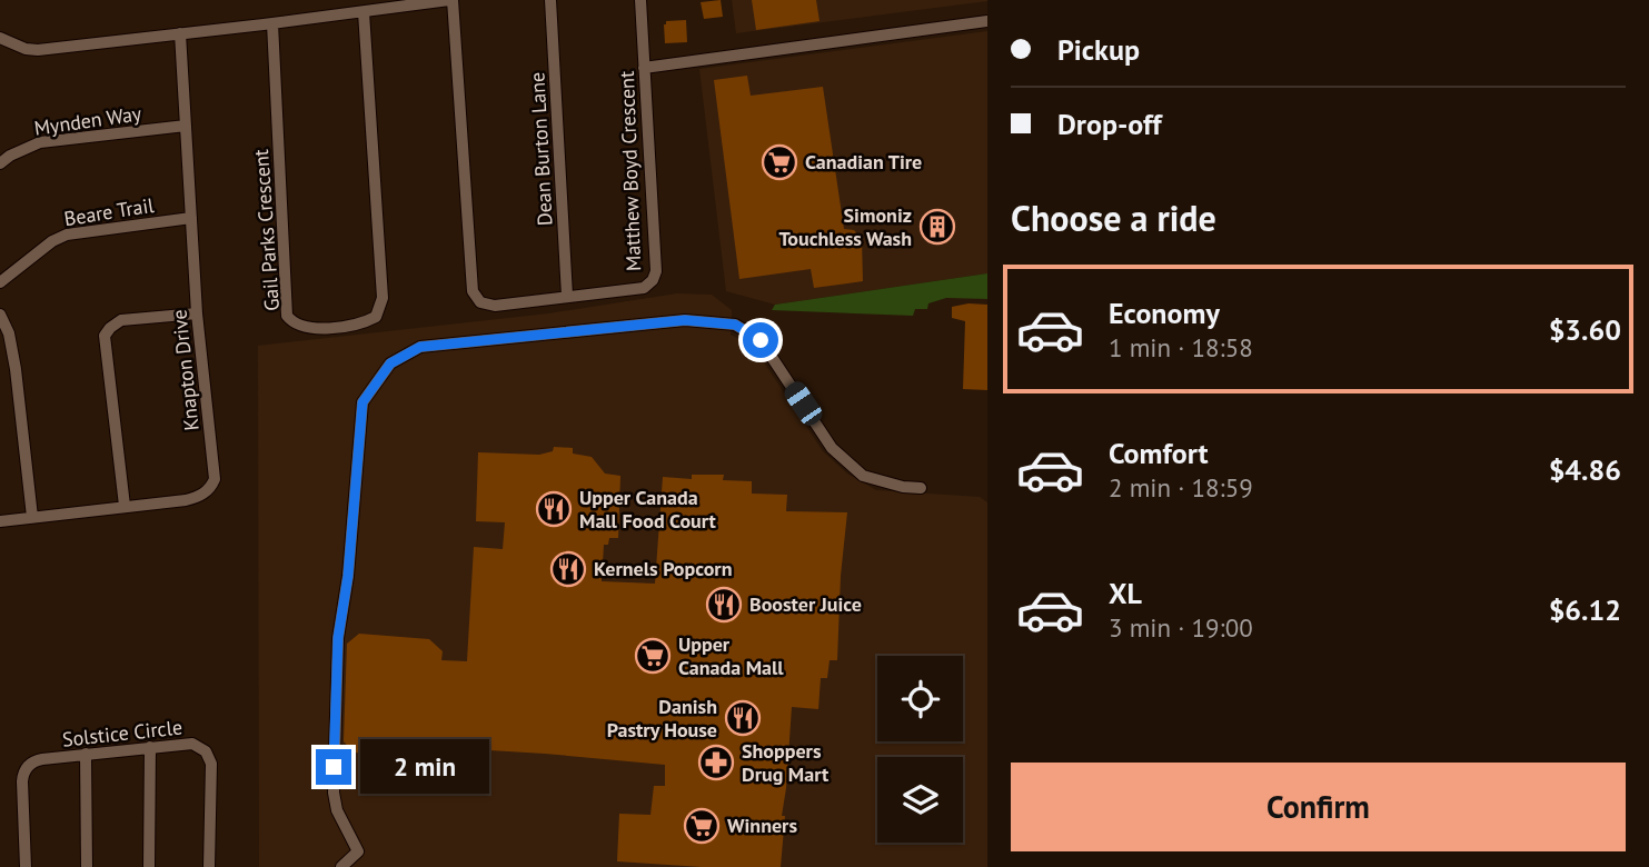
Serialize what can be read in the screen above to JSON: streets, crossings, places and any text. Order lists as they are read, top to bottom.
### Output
{
  "streets": {
    "street": [
      "Mynden Way",
      "Dean Burton Lane",
      "Matthew Boyd Crescent",
      "Beare Trail",
      "Gail Parks Crescent",
      "Knapton Drive",
      "Solstice Circle"
    ]
  },
  "crossings": [
    ["Mynden Way", "Knapton Drive"],
    ["Dean Burton Lane", "Matthew Boyd Crescent"],
    ["Beare Trail", "Knapton Drive"]
  ],
  "places": {
    "supermarket": ["Canadian Tire", "Upper Canada Mall", "Winners"],
    "building": ["Simoniz Touchless Wash"],
    "restaurant": [
      "Upper Canada Mall Food Court",
      "Kernels Popcorn",
      "Booster Juice",
      "Danish Pastry House"
    ],
    "pharmacy": ["Shoppers Drug Mart"]
  },
  "page": {
    "banner": ["Pickup", "Drop-off"],
    "heading": "Choose a ride",
    "list": [
      {
        "name": "Economy",
        "note": "1 min · 18:58",
        "value": "$3.60"
      },
      {
        "name": "Comfort",
        "note": "2 min · 18:59",
        "value": "$4.86"
      },
      {
        "name": "XL",
        "note": "3 min · 19:00",
        "value": "$6.12"
      }
    ],
    "bubble": "2 min",
    "buttons": "Confirm"
  }
}
